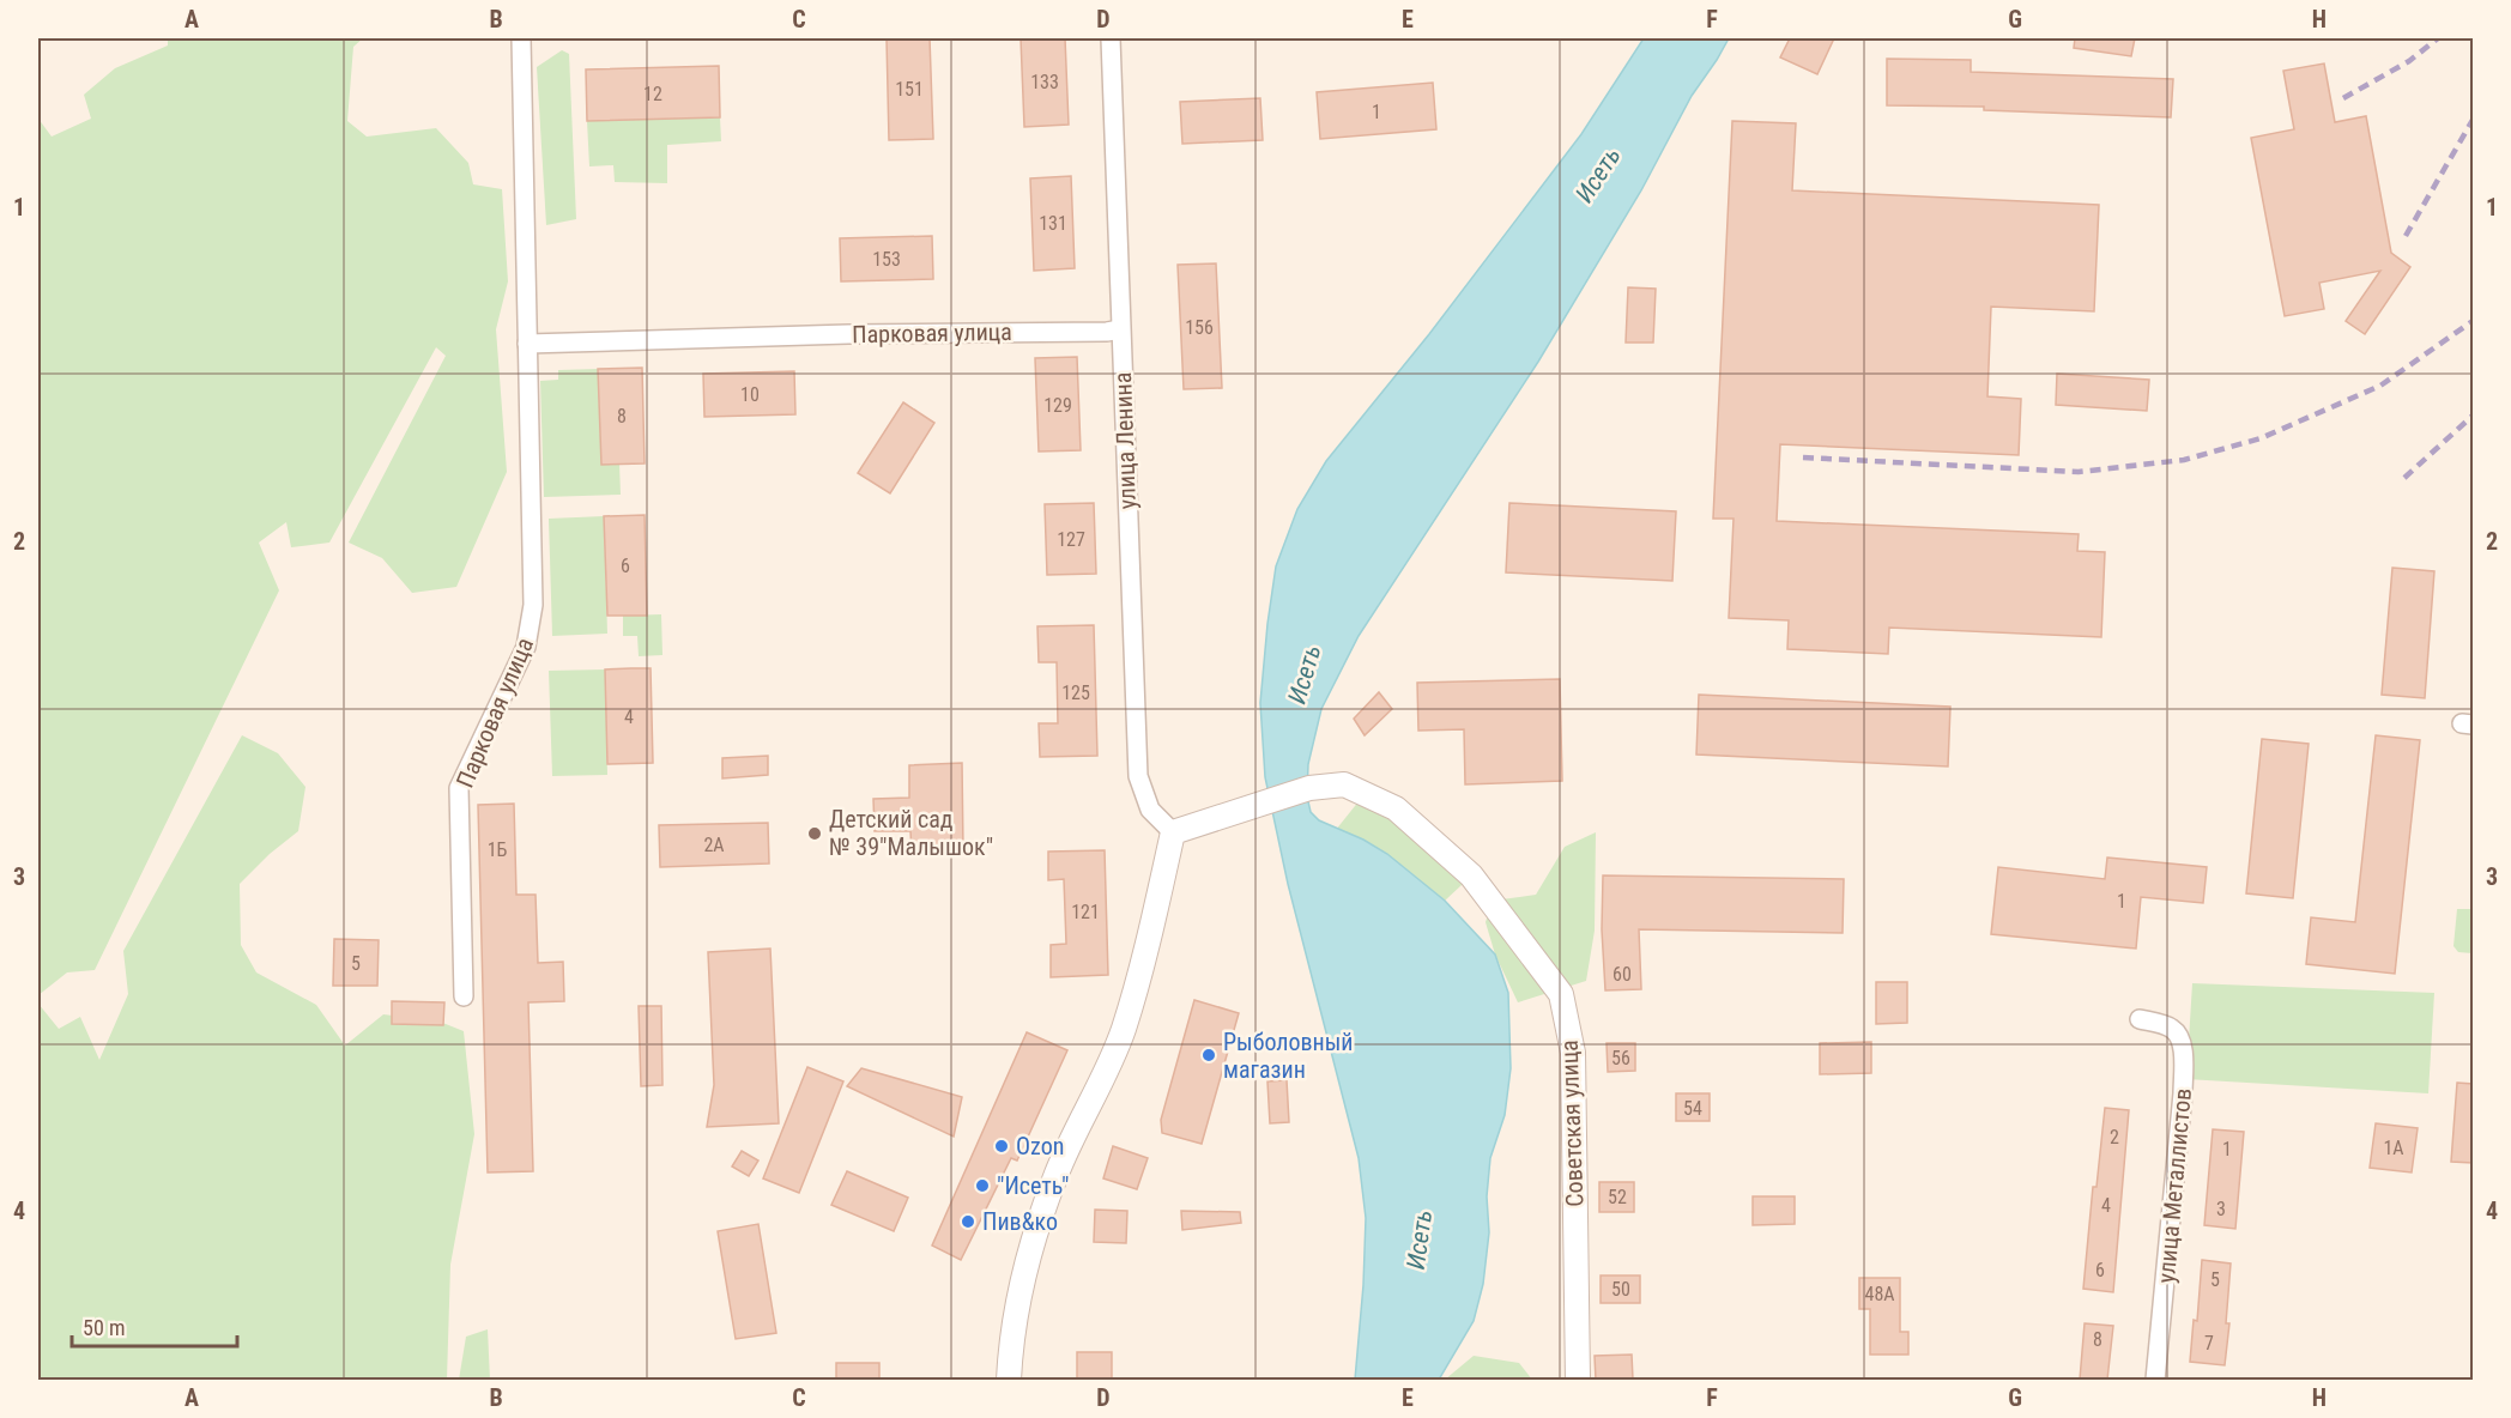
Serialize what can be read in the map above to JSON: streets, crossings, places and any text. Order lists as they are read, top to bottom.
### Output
{
  "streets": {
    "street": [
      "Парковая улица",
      "улица Ленина",
      "Советская улица",
      "улица Металлистов"
    ]
  },
  "crossings": [
    ["Парковая улица", "улица Ленина"],
    ["улица Ленина", "Советская улица"]
  ],
  "water": ["Исеть"],
  "places": [
    "Детский сад № 39\"Малышок\"",
    "Рыболовный магазин",
    "Ozon",
    "\"Исеть\"",
    "Пив&ко"
  ],
  "house_numbers": [
    "133",
    "151",
    "12",
    "1",
    "131",
    "153",
    "156",
    "10",
    "129",
    "8",
    "127",
    "6",
    "125",
    "4",
    "2А",
    "1Б",
    "1",
    "121",
    "5",
    "60",
    "56",
    "54",
    "2",
    "1А",
    "1",
    "52",
    "4",
    "3",
    "6",
    "5",
    "50",
    "48А",
    "8",
    "7"
  ],
  "scale_bar": "50 m",
  "grid": {
    "columns": [
      "A",
      "B",
      "C",
      "D",
      "E",
      "F",
      "G",
      "H"
    ],
    "rows": [
      "1",
      "2",
      "3",
      "4"
    ]
  }
}
